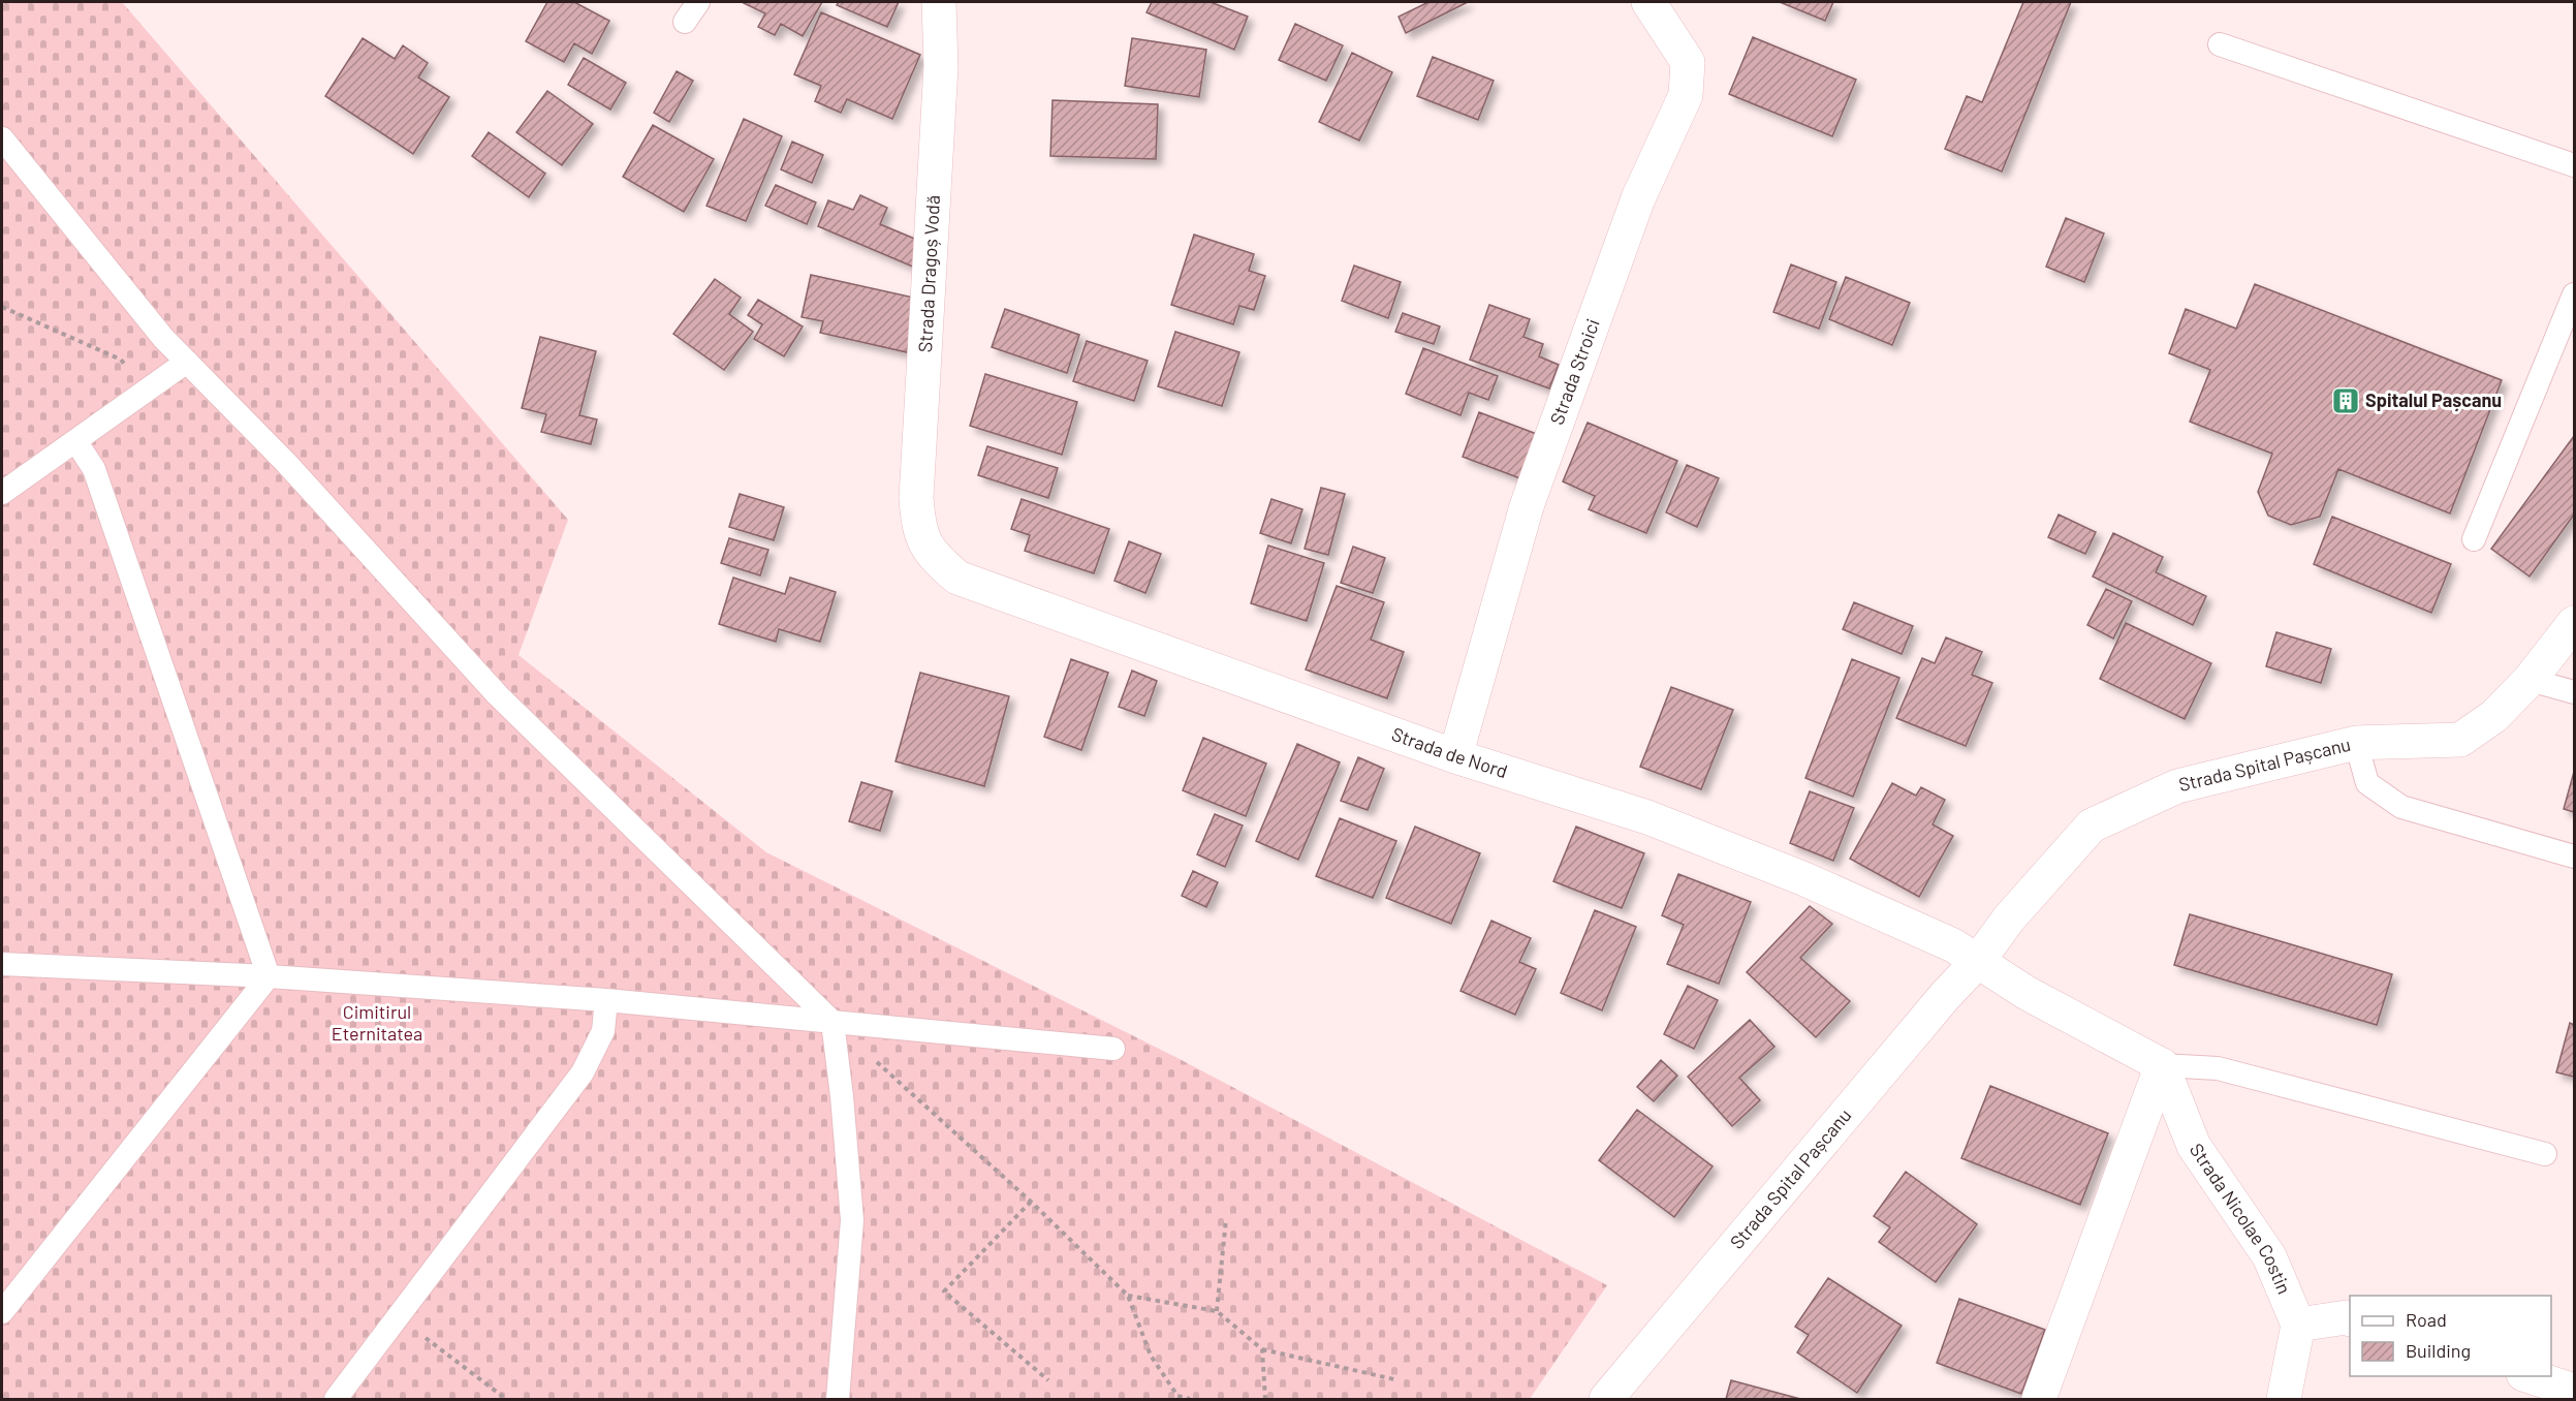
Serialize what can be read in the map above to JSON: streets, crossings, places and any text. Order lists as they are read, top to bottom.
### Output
{
  "streets": {
    "street": [
      "Strada Dragoș Vodă",
      "Strada Stroici",
      "Strada de Nord",
      "Strada Spital Pașcanu",
      "Strada Nicolae Costin"
    ]
  },
  "crossings": [
    ["Strada Dragoș Vodă", "Strada de Nord"],
    ["Strada Stroici", "Strada de Nord"],
    ["Strada de Nord", "Strada Spital Pașcanu"]
  ],
  "parks": ["Cimitirul Eternitatea"],
  "places": {
    "building": ["Spitalul Pașcanu"]
  },
  "legend": ["Road", "Building"]
}
